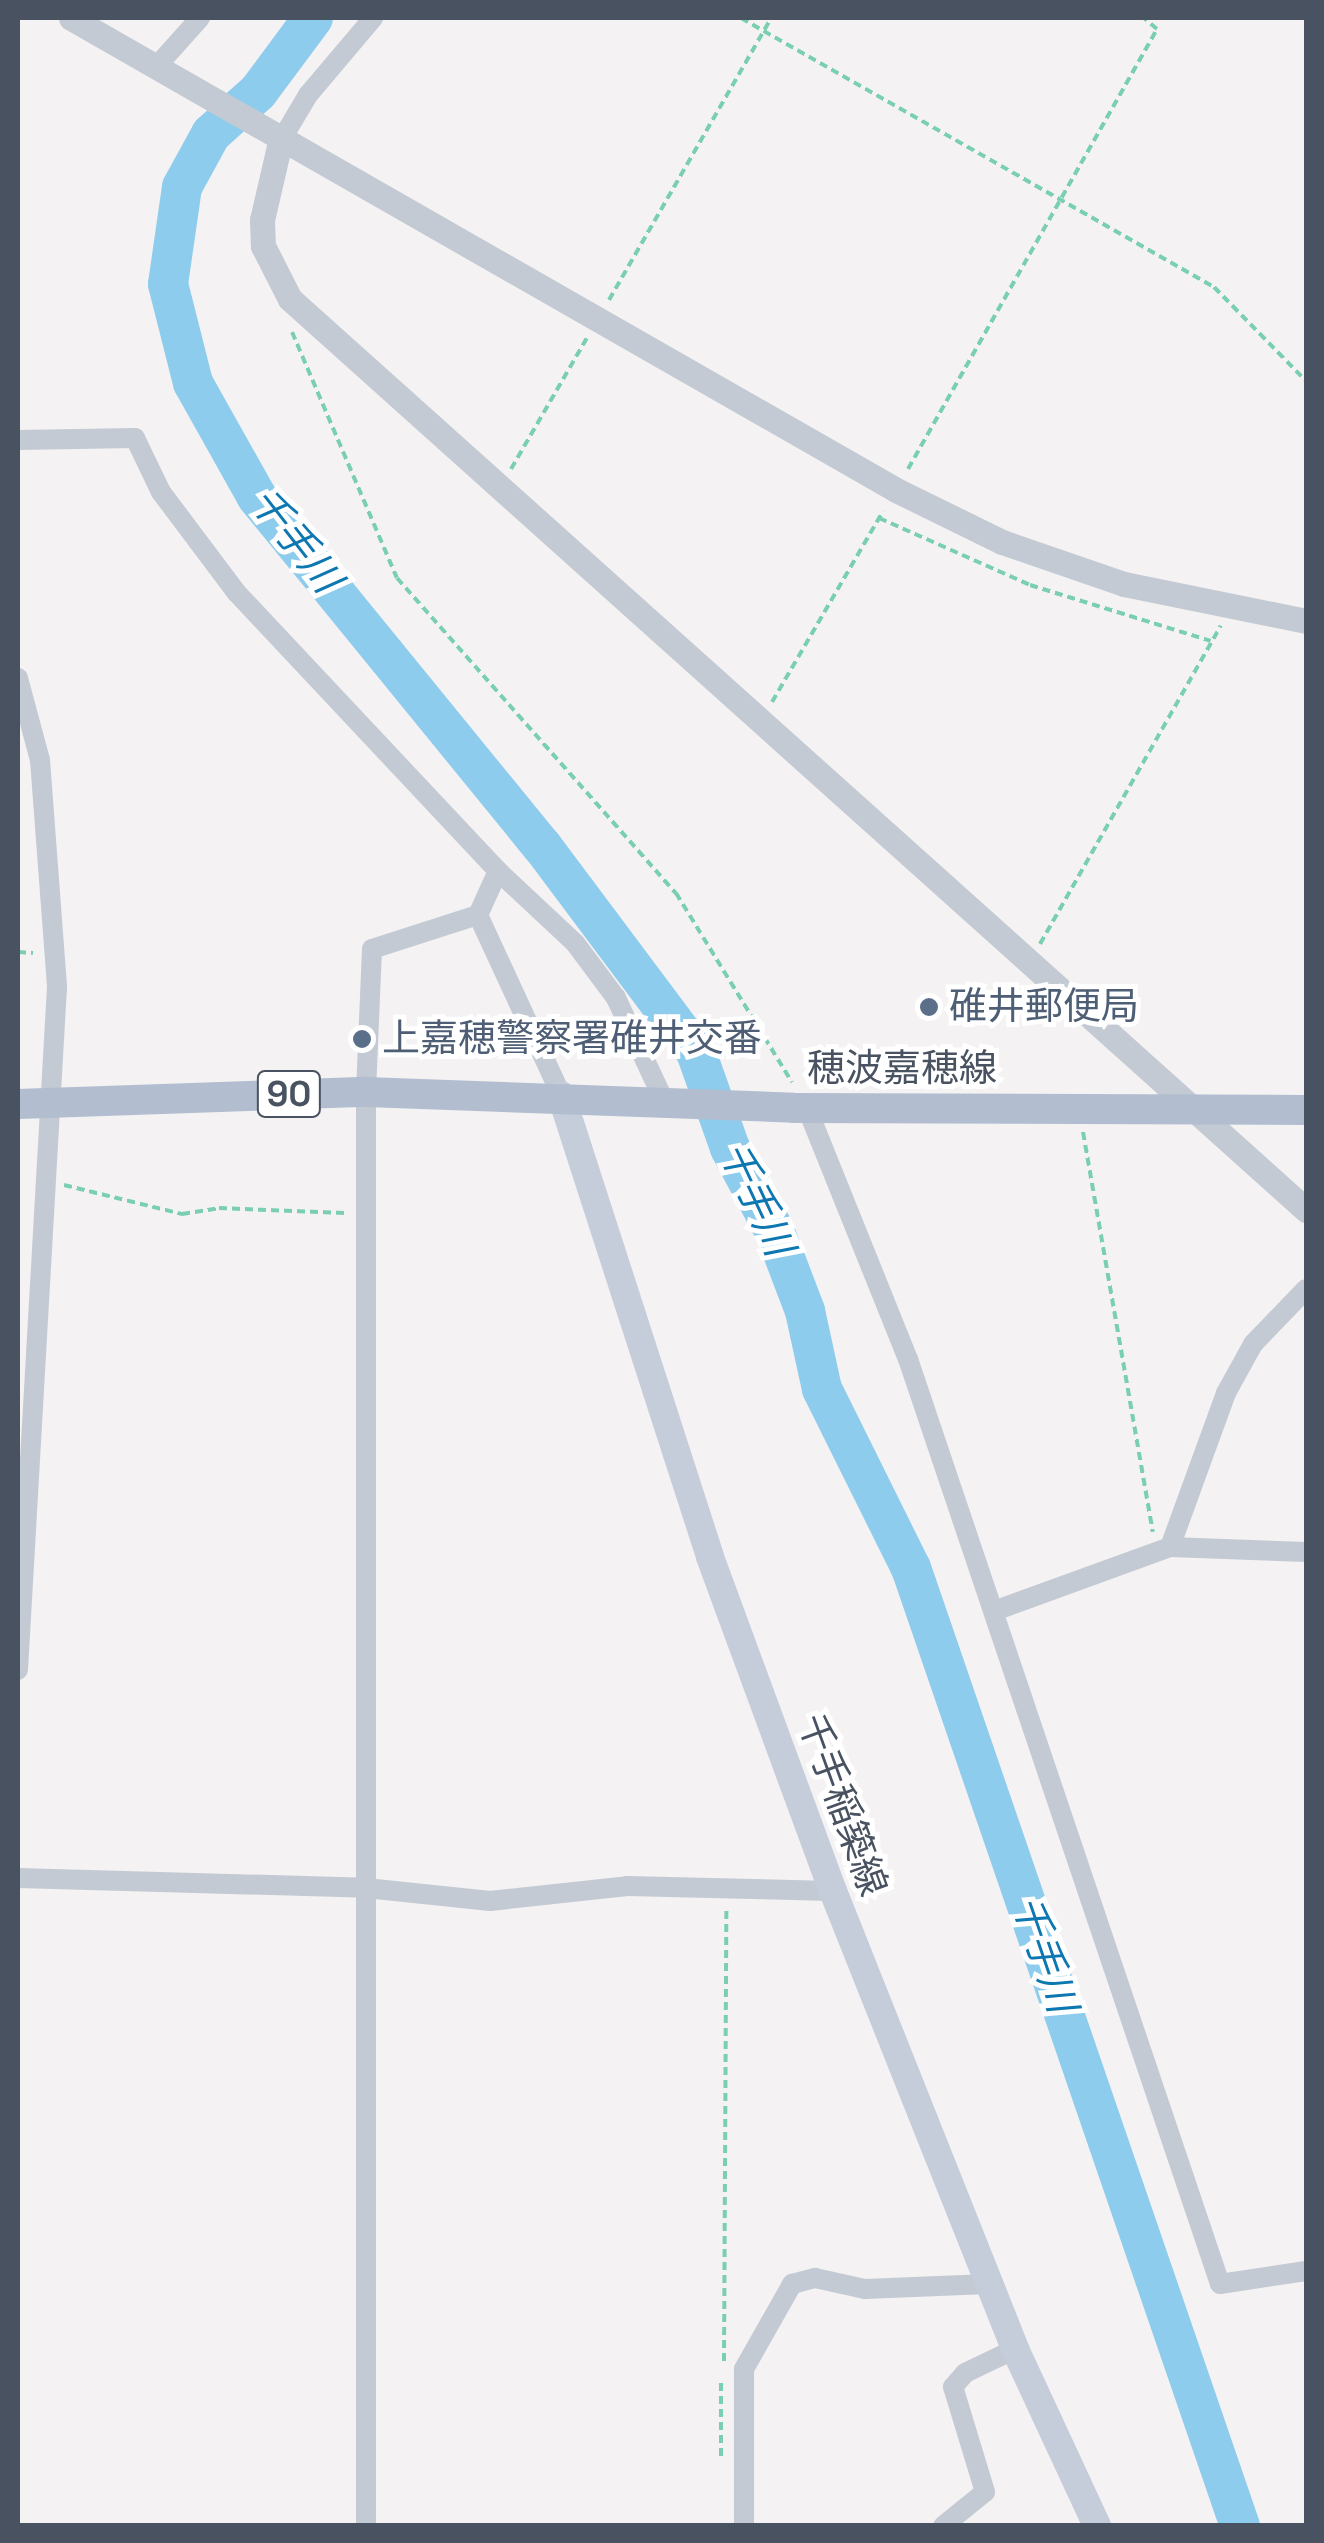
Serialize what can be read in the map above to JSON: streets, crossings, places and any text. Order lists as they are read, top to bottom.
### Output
{
  "streets": {
    "main road": ["穂波嘉穂線", "90", "千手稲築線"]
  },
  "crossings": [
    ["穂波嘉穂線", "千手稲築線"]
  ],
  "water": ["千手川"],
  "places": ["碓井郵便局", "上嘉穂警察署碓井交番"]
}
